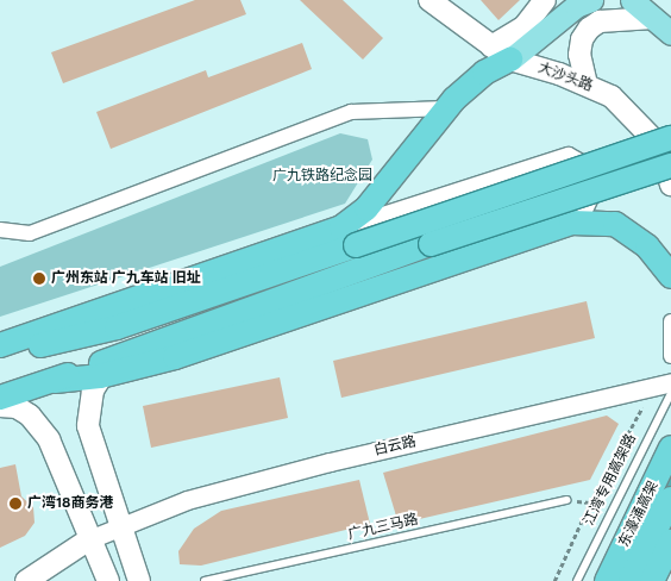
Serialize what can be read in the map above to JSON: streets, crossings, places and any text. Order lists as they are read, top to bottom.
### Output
{
  "streets": {
    "highway": ["东濠涌高架"],
    "main road": ["大沙头路", "白云路"],
    "lane": ["江湾专用高架路", "广九三马路"]
  },
  "parks": ["广九铁路纪念园"],
  "places": ["广州东站 广九车站 旧址", "广湾18商务港"]
}
